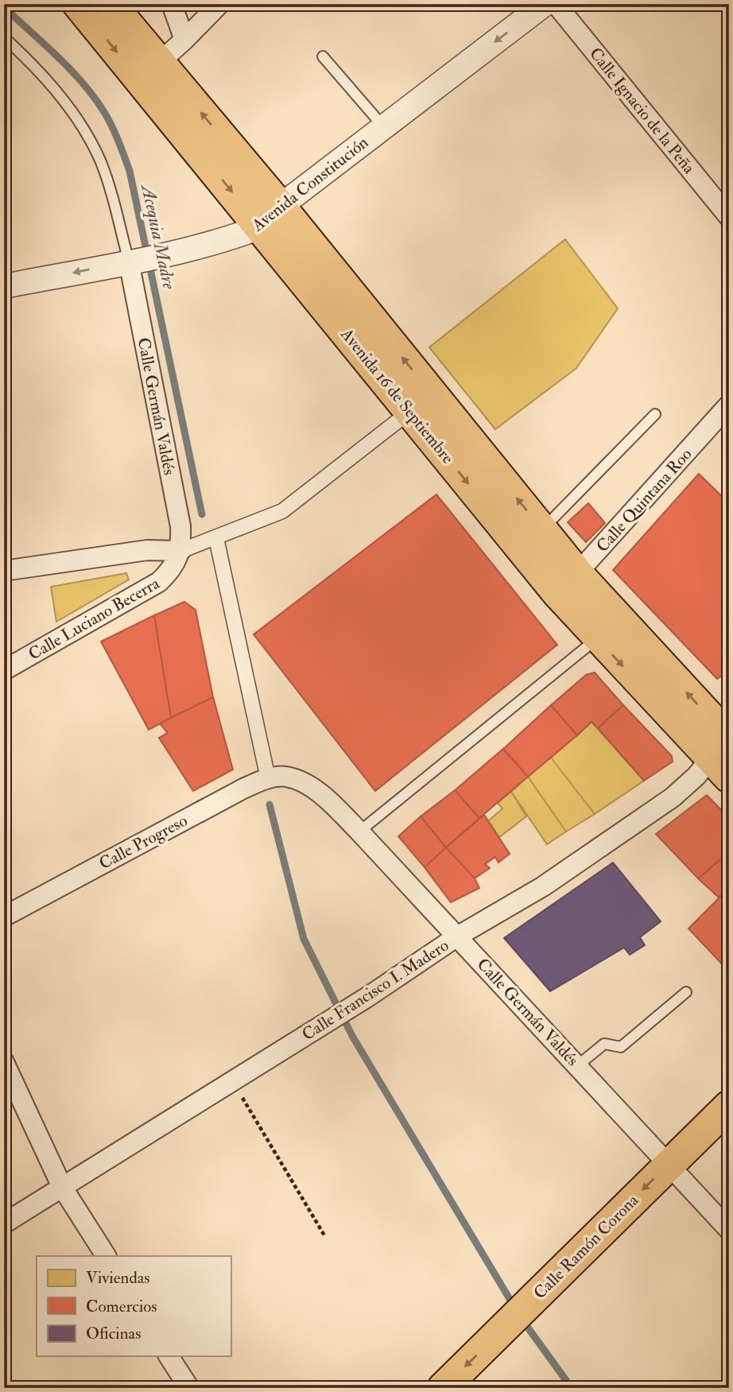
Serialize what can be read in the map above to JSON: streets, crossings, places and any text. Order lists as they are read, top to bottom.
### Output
{
  "streets": {
    "main road": ["Avenida 16 de Septiembre", "Calle Ramón Corona"],
    "street": [
      "Calle Ignacio de la Peña",
      "Avenida Constitución",
      "Calle Germán Valdés",
      "Calle Quintana Roo",
      "Calle Luciano Becerra",
      "Calle Progreso",
      "Calle Francisco I. Madero"
    ]
  },
  "crossings": [
    ["Avenida Constitución", "Avenida 16 de Septiembre"],
    ["Avenida Constitución", "Calle Germán Valdés"],
    ["Avenida 16 de Septiembre", "Calle Quintana Roo"],
    ["Avenida 16 de Septiembre", "Calle Francisco I. Madero"],
    ["Calle Germán Valdés", "Calle Luciano Becerra"],
    ["Calle Germán Valdés", "Calle Progreso"],
    ["Calle Germán Valdés", "Calle Francisco I. Madero"],
    ["Calle Germán Valdés", "Calle Ramón Corona"]
  ],
  "one_way": ["Avenida Constitución", "Calle Ramón Corona"],
  "water": ["Acequia Madre"],
  "legend": ["Viviendas", "Comercios", "Oficinas"]
}
